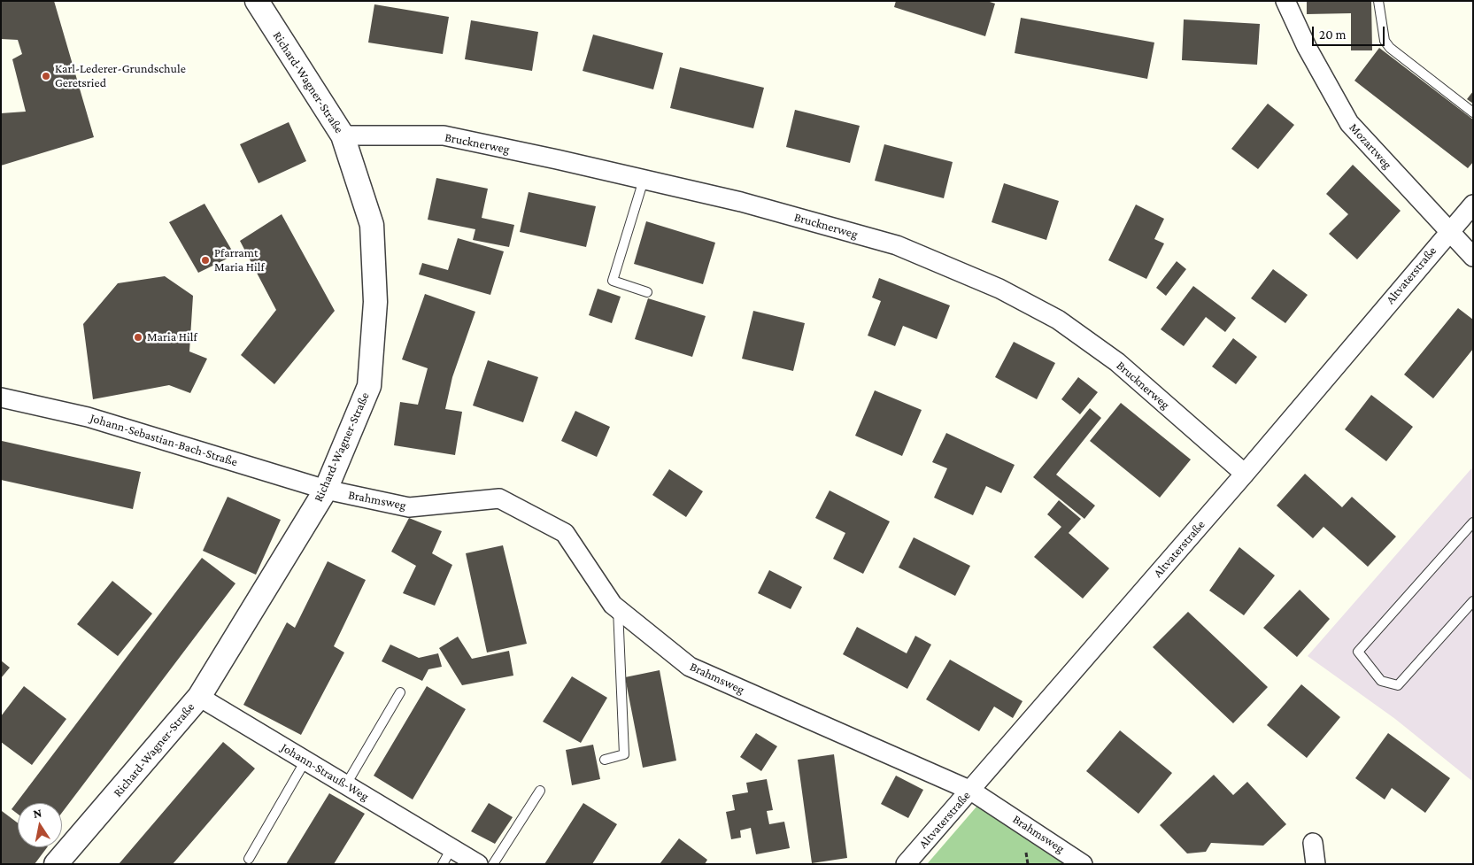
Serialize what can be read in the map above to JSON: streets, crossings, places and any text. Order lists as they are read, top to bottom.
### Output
{
  "streets": {
    "street": [
      "Richard-Wagner-Straße",
      "Brucknerweg",
      "Mozartweg",
      "Altvaterstraße",
      "Johann-Sebastian-Bach-Straße",
      "Brahmsweg",
      "Johann-Strauß-Weg"
    ]
  },
  "crossings": [
    ["Richard-Wagner-Straße", "Brucknerweg"],
    ["Richard-Wagner-Straße", "Johann-Sebastian-Bach-Straße"],
    ["Richard-Wagner-Straße", "Brahmsweg"],
    ["Richard-Wagner-Straße", "Johann-Strauß-Weg"],
    ["Brucknerweg", "Altvaterstraße"],
    ["Mozartweg", "Altvaterstraße"],
    ["Altvaterstraße", "Brahmsweg"],
    ["Johann-Sebastian-Bach-Straße", "Brahmsweg"]
  ],
  "places": ["Karl-Lederer-Grundschule Geretsried", "Pfarramt Maria Hilf", "Maria Hilf"],
  "scale_bar": "20 m",
  "north": "top"
}
